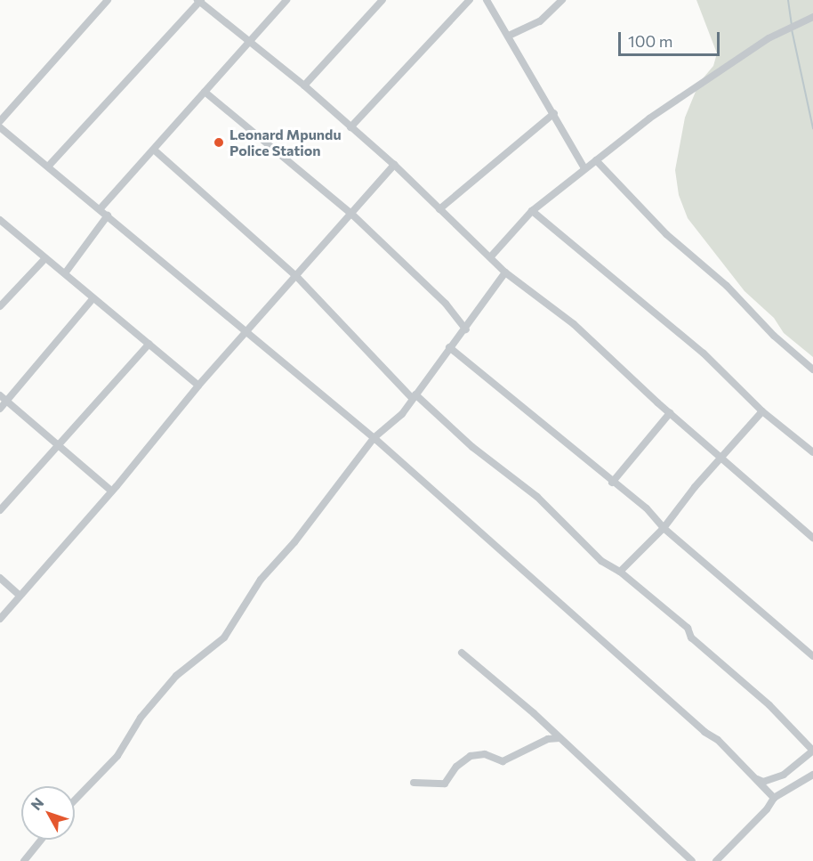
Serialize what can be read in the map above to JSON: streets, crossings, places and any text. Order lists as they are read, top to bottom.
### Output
{
  "places": ["Leonard Mpundu Police Station"],
  "scale_bar": "100 m",
  "north": "top left"
}
